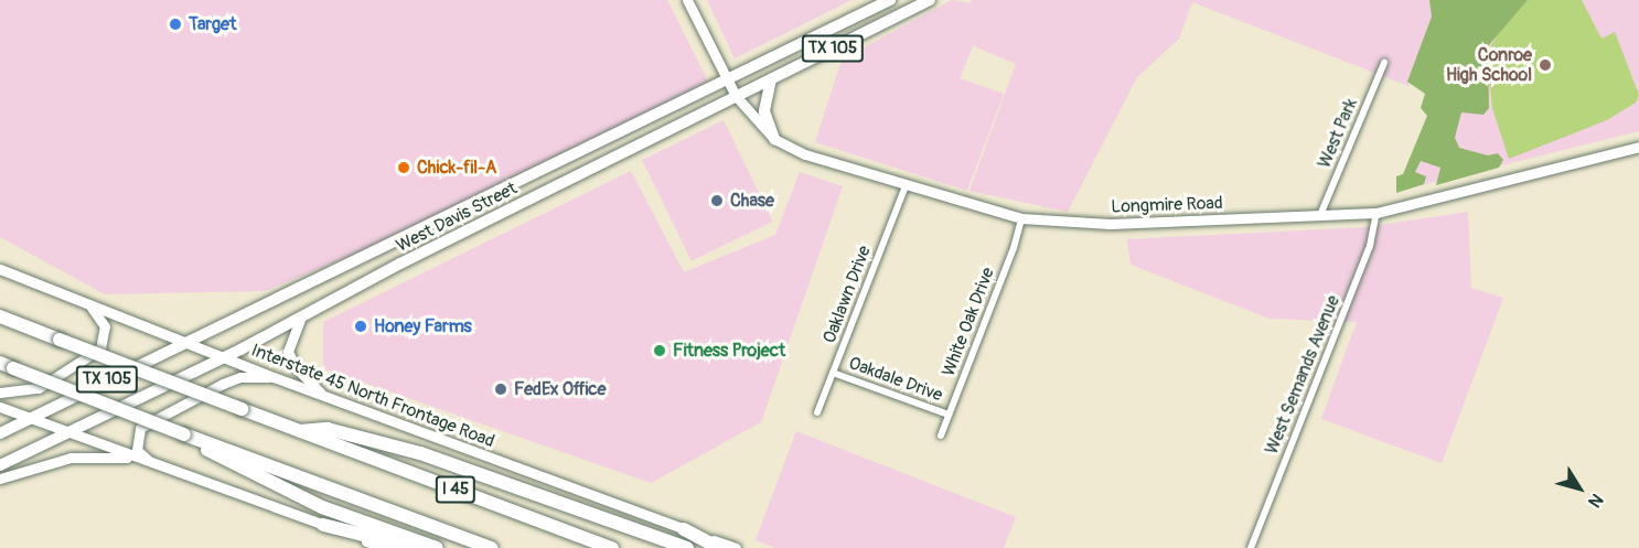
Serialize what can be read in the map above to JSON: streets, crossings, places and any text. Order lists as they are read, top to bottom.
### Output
{
  "streets": {
    "highway": ["I 45"],
    "main road": [
      "TX 105",
      "Longmire Road",
      "West Davis Street",
      "Interstate 45 North Frontage Road"
    ],
    "street": [
      "West Park",
      "Oaklawn Drive",
      "White Oak Drive",
      "West Semands Avenue",
      "Oakdale Drive"
    ]
  },
  "crossings": [
    ["West Park", "Longmire Road"],
    ["Longmire Road", "West Davis Street"],
    ["Longmire Road", "Oaklawn Drive"],
    ["Longmire Road", "White Oak Drive"],
    ["Longmire Road", "West Semands Avenue"],
    ["West Davis Street", "Interstate 45 North Frontage Road"],
    ["Oaklawn Drive", "Oakdale Drive"],
    ["White Oak Drive", "Oakdale Drive"]
  ],
  "places": [
    "Target",
    "Conroe High School",
    "Chick-fil-A",
    "Chase",
    "Honey Farms",
    "Fitness Project",
    "FedEx Office"
  ],
  "north": "bottom right"
}
